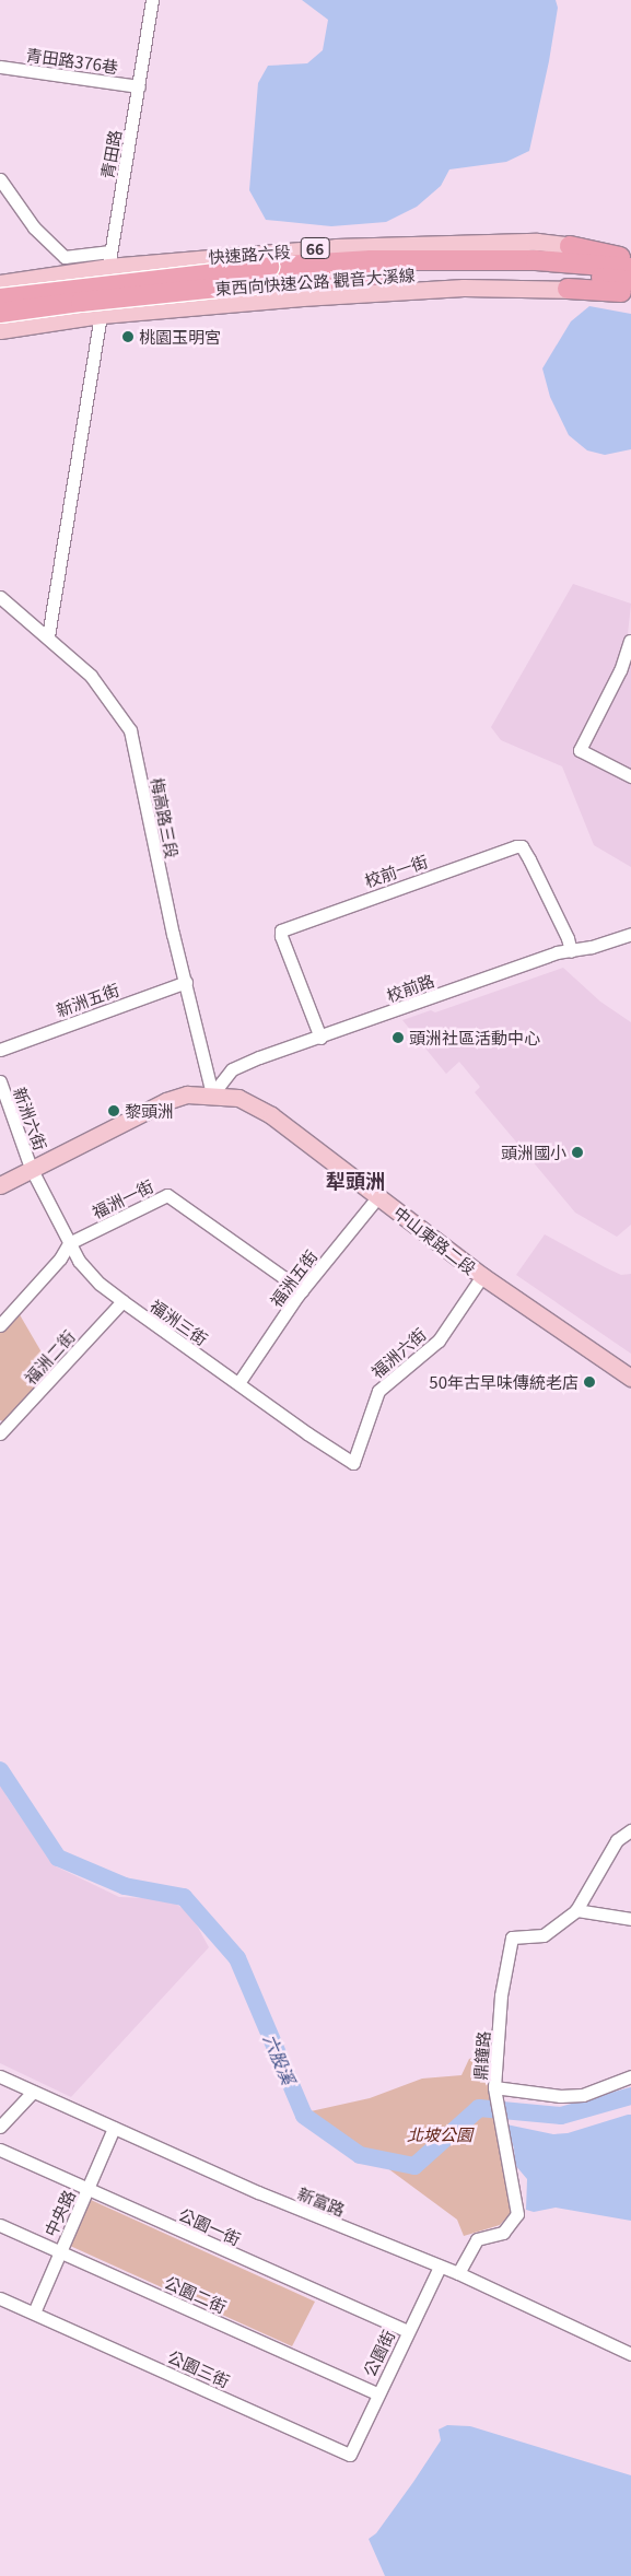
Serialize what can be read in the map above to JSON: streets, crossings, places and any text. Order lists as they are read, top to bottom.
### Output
{
  "streets": {
    "highway": ["66", "東西向快速公路 觀音大溪線"],
    "main road": ["快速路六段", "中山東路二段"],
    "street": [
      "青田路376巷",
      "青田路",
      "梅高路三段",
      "校前一街",
      "校前路",
      "新洲五街",
      "新洲六街",
      "福洲一街",
      "福洲五街",
      "福洲三街",
      "福洲六街",
      "福洲二街",
      "鼎鐘路",
      "新富路",
      "中央路",
      "公園一街",
      "公園二街",
      "公園街",
      "公園三街"
    ]
  },
  "crossings": [
    ["青田路376巷", "青田路"],
    ["青田路", "快速路六段"],
    ["青田路", "梅高路三段"],
    ["梅高路三段", "校前路"],
    ["梅高路三段", "新洲五街"],
    ["梅高路三段", "中山東路二段"],
    ["校前一街", "校前路"],
    ["校前路", "中山東路二段"],
    ["新洲六街", "中山東路二段"],
    ["新洲六街", "福洲三街"],
    ["福洲一街", "福洲五街"],
    ["福洲一街", "福洲三街"],
    ["中山東路二段", "福洲五街"],
    ["中山東路二段", "福洲三街"],
    ["中山東路二段", "福洲六街"],
    ["福洲五街", "福洲三街"],
    ["福洲三街", "福洲六街"],
    ["福洲三街", "福洲二街"],
    ["鼎鐘路", "新富路"],
    ["新富路", "中央路"],
    ["新富路", "公園街"],
    ["中央路", "公園一街"],
    ["中央路", "公園二街"],
    ["中央路", "公園三街"],
    ["公園一街", "公園街"],
    ["公園二街", "公園街"],
    ["公園街", "公園三街"]
  ],
  "districts": ["犁頭洲"],
  "water": ["六股溪"],
  "parks": ["北坡公園"],
  "places": [
    "桃園玉明宮",
    "頭洲社區活動中心",
    "黎頭洲",
    "頭洲國小",
    "50年古早味傳統老店"
  ]
}
